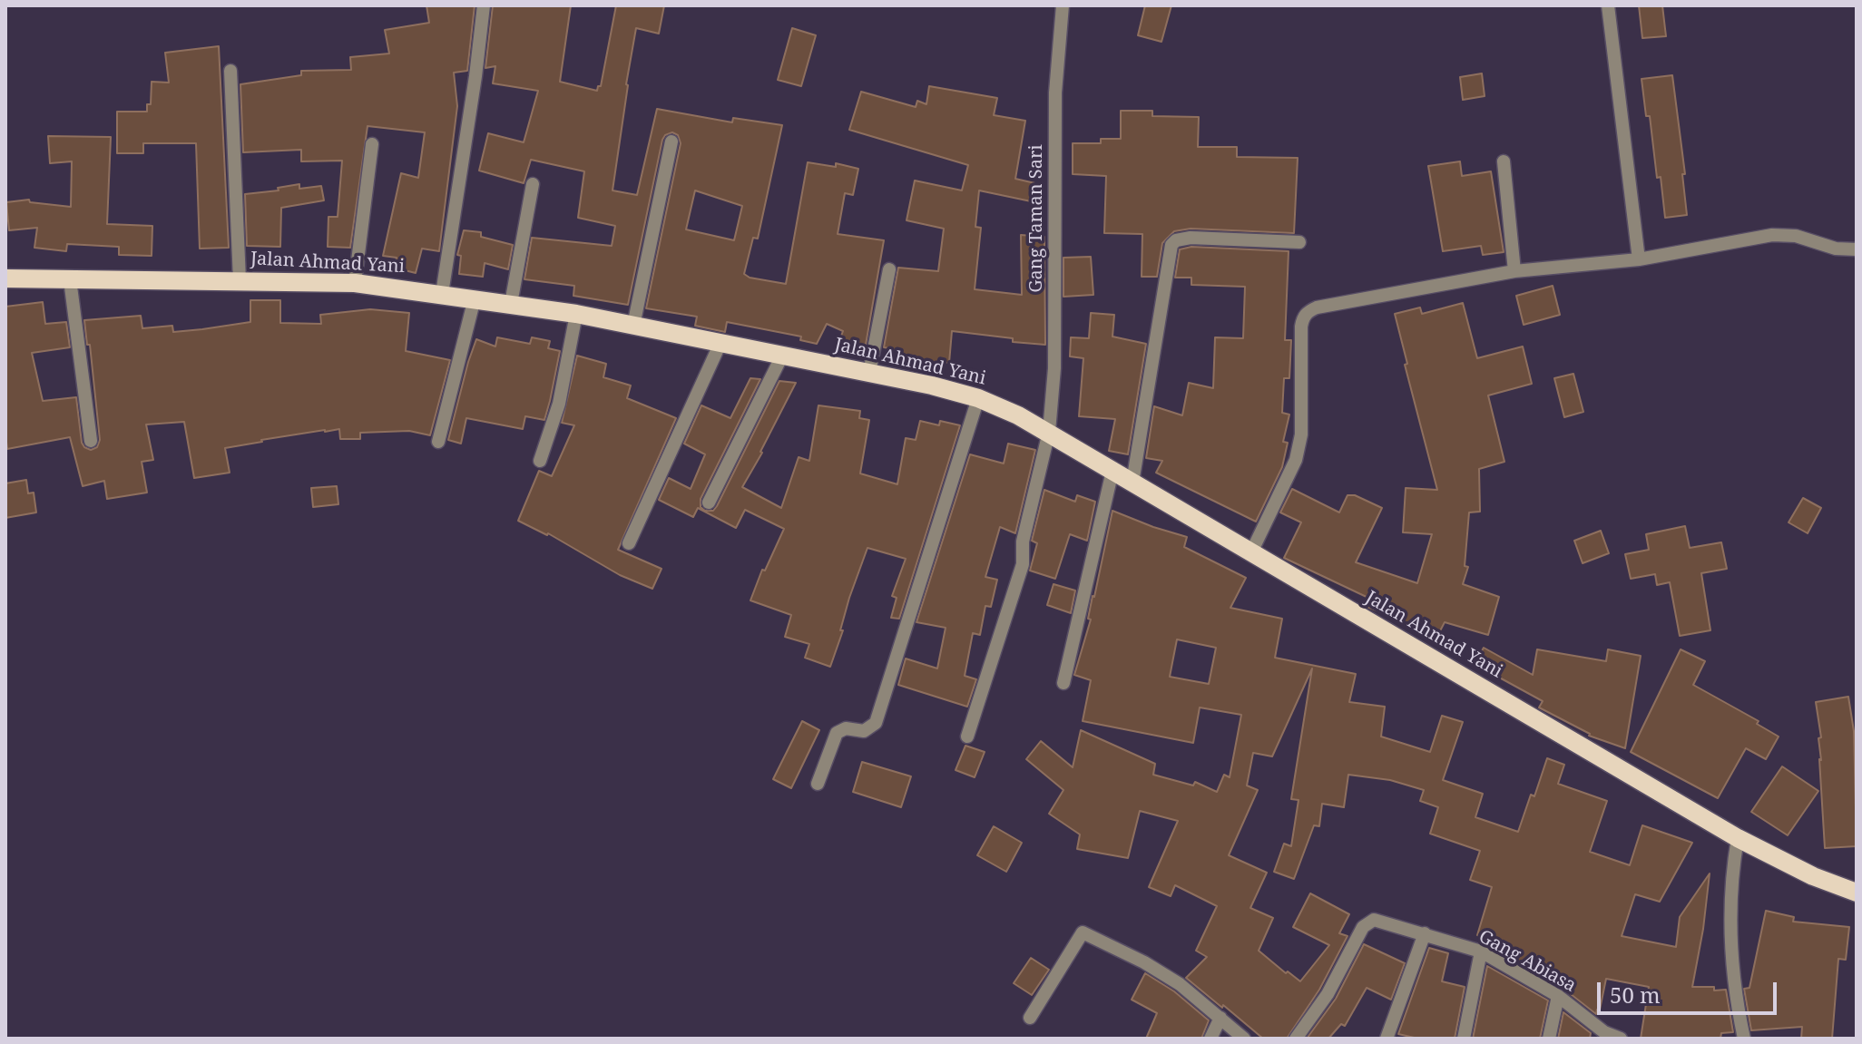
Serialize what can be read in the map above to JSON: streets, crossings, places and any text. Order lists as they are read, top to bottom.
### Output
{
  "streets": {
    "main road": ["Jalan Ahmad Yani"],
    "street": ["Gang Taman Sari", "Gang Abiasa"]
  },
  "crossings": [
    ["Gang Taman Sari", "Jalan Ahmad Yani"]
  ],
  "scale_bar": "50 m"
}
